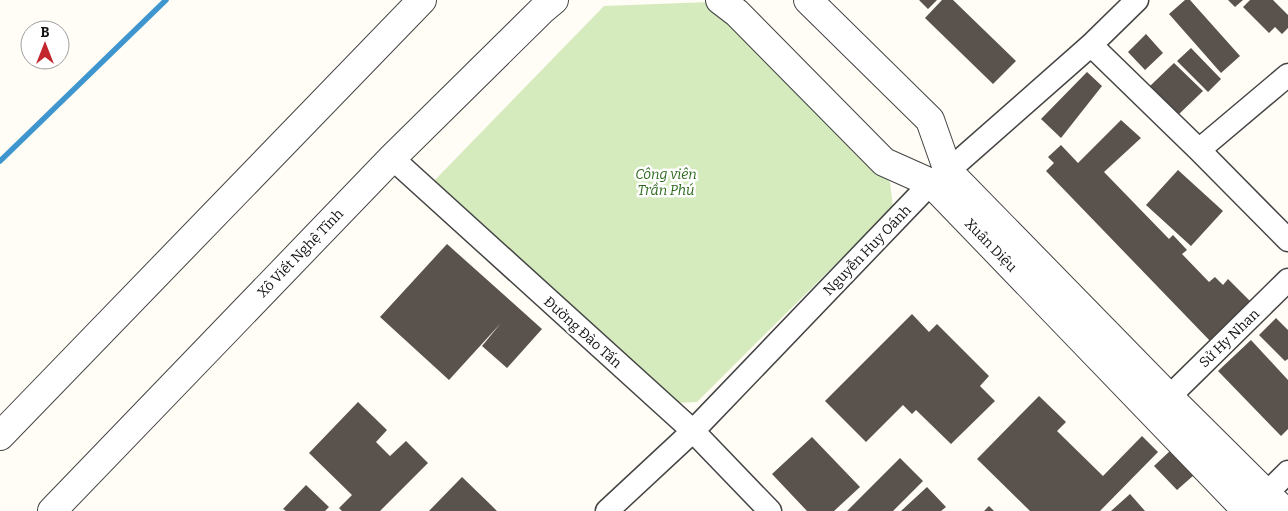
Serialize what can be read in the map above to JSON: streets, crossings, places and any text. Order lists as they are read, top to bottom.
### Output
{
  "streets": {
    "street": [
      "Xuân Diệu",
      "Nguyễn Huy Oánh",
      "Xô Viết Nghệ Tĩnh",
      "Đường Đào Tấn",
      "Sử Hy Nhan"
    ]
  },
  "crossings": [
    ["Xuân Diệu", "Nguyễn Huy Oánh"],
    ["Xuân Diệu", "Sử Hy Nhan"],
    ["Nguyễn Huy Oánh", "Đường Đào Tấn"],
    ["Xô Viết Nghệ Tĩnh", "Đường Đào Tấn"]
  ],
  "parks": ["Công viên Trần Phú"],
  "north": "top"
}
